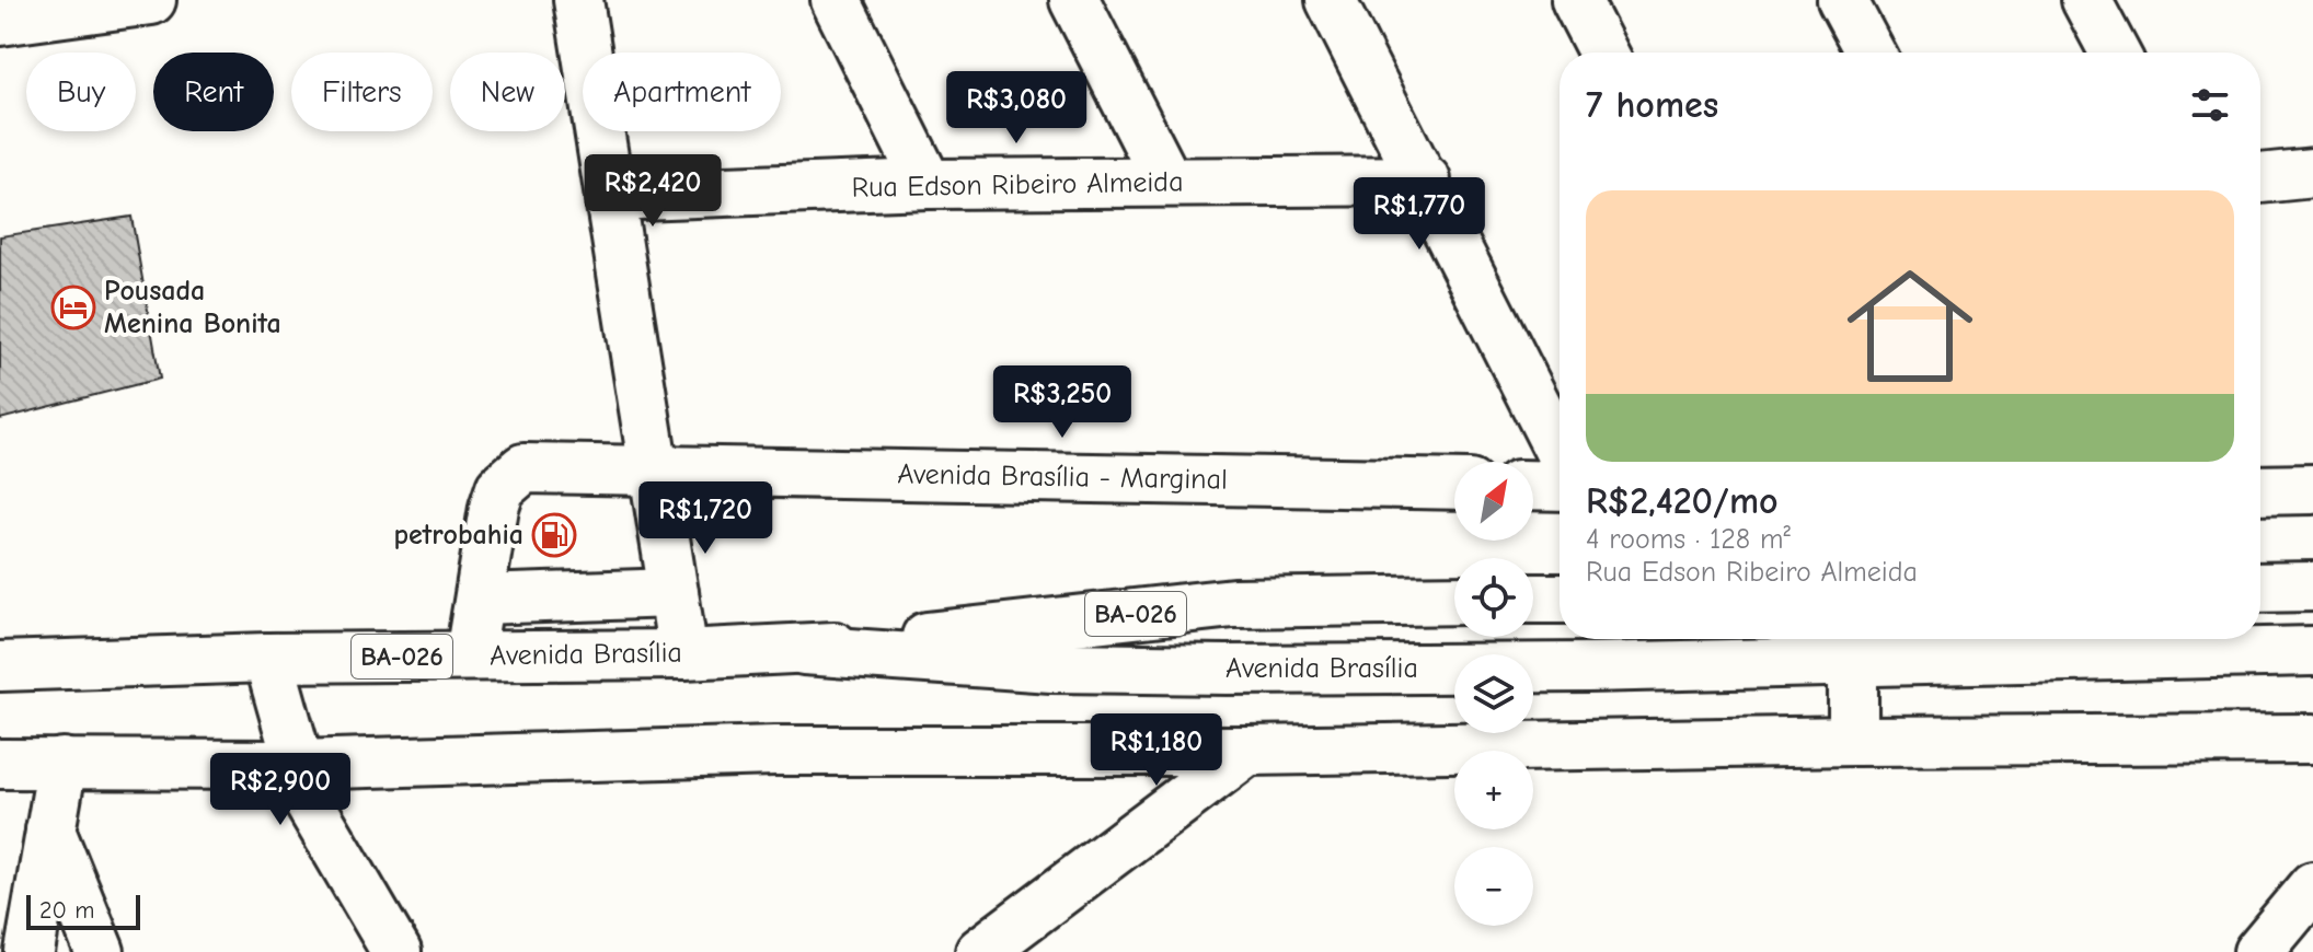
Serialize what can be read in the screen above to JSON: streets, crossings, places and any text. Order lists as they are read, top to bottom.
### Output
{
  "streets": {
    "street": [
      "Rua Edson Ribeiro Almeida",
      "Avenida Brasília - Marginal",
      "BA-026",
      "Avenida Brasília"
    ]
  },
  "crossings": [
    ["Avenida Brasília - Marginal", "Avenida Brasília"]
  ],
  "places": {
    "hotel": ["Pousada Menina Bonita"],
    "fuel station": ["petrobahia"]
  },
  "scale_bar": "20 m",
  "north": "top right",
  "page": {
    "chip": [
      "Buy",
      "Rent",
      "Filters",
      "New",
      "Apartment"
    ],
    "heading": "7 homes",
    "price": [
      "R$3,080",
      "R$2,420",
      "R$1,770",
      "R$3,250",
      "R$1,720",
      "R$1,180",
      "R$2,900"
    ],
    "list": [
      {
        "name": "R$2,420/mo",
        "note": "4 rooms · 128 m² · Rua Edson Ribeiro Almeida"
      }
    ],
    "map_buttons": ["+", "−"],
    "scale": "20 m"
  }
}
